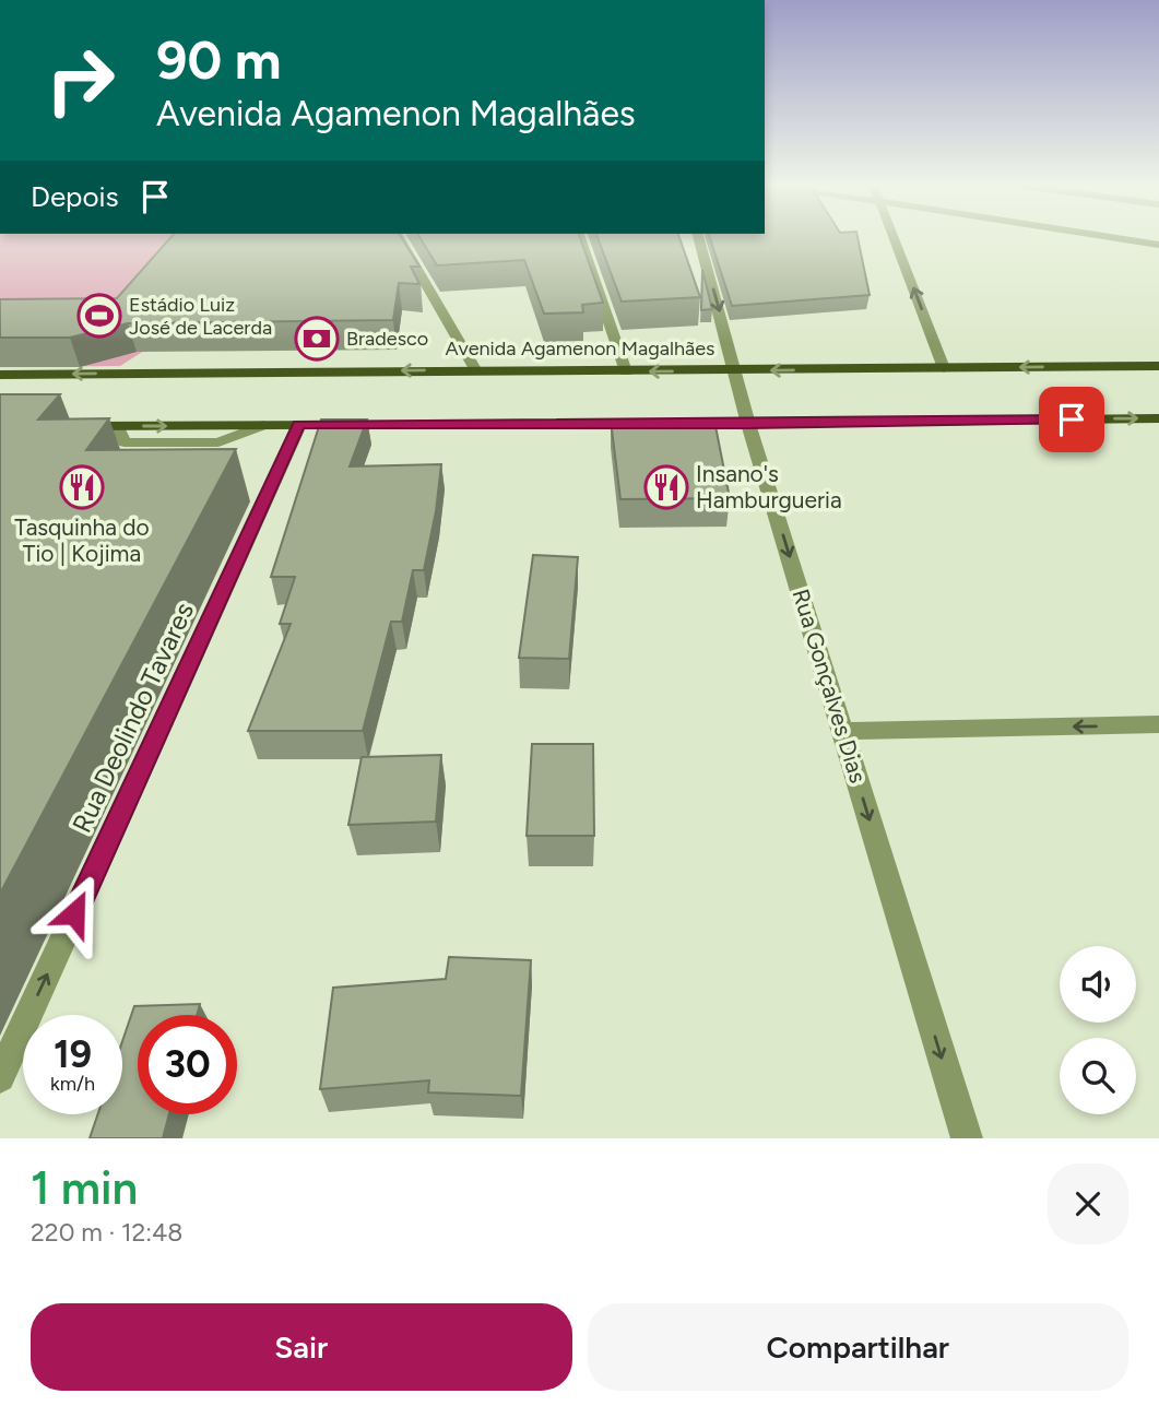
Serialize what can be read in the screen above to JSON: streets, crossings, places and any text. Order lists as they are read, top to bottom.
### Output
{
  "streets": {
    "main road": ["Avenida Agamenon Magalhães"],
    "street": ["Rua Gonçalves Dias", "Rua Deolindo Tavares"]
  },
  "crossings": [
    ["Avenida Agamenon Magalhães", "Rua Gonçalves Dias"]
  ],
  "one_way": ["Rua Gonçalves Dias", "Rua Deolindo Tavares"],
  "places": {
    "sports": ["Estádio Luiz José de Lacerda"],
    "bank": ["Bradesco"],
    "restaurant": ["Tasquinha do Tio | Kojima", "Insano's Hamburgueria"]
  },
  "page": {
    "turn": ["90 m", "Avenida Agamenon Magalhães"],
    "then": "Depois",
    "speed": "19 km/h",
    "limit": "30",
    "heading": ["1 min", "220 m · 12:48"],
    "buttons": ["Sair", "Compartilhar"]
  }
}
